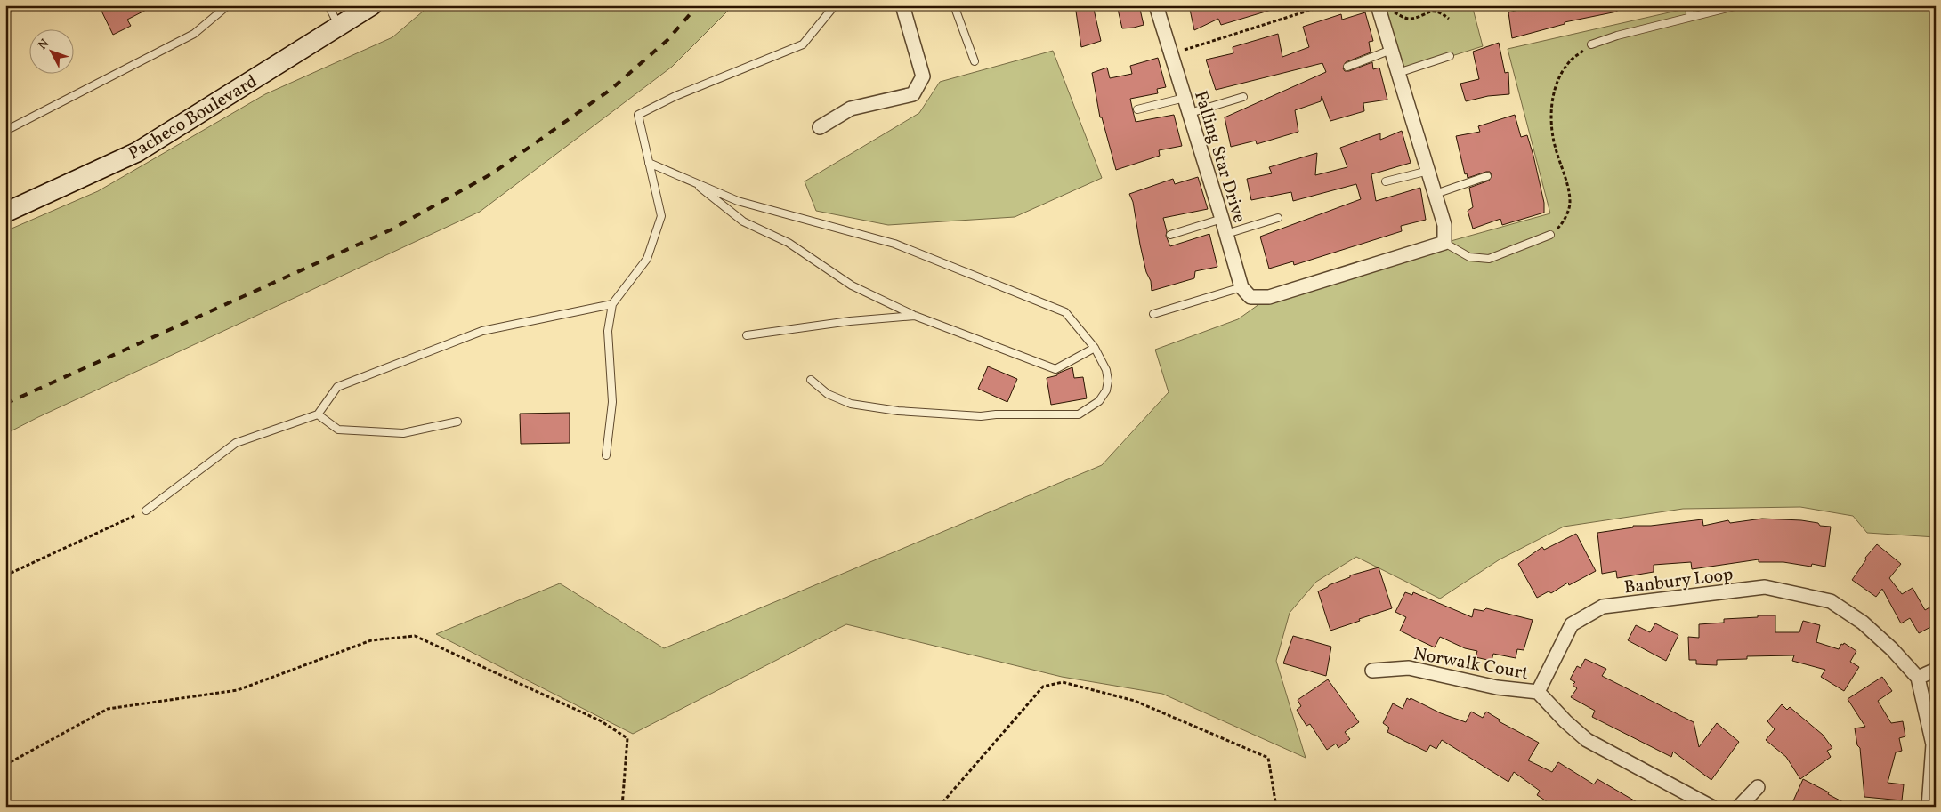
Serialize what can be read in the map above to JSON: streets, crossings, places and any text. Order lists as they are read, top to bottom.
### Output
{
  "streets": {
    "main road": ["Pacheco Boulevard"],
    "street": ["Falling Star Drive", "Banbury Loop", "Norwalk Court"]
  },
  "crossings": [
    ["Banbury Loop", "Norwalk Court"]
  ],
  "north": "top left"
}
